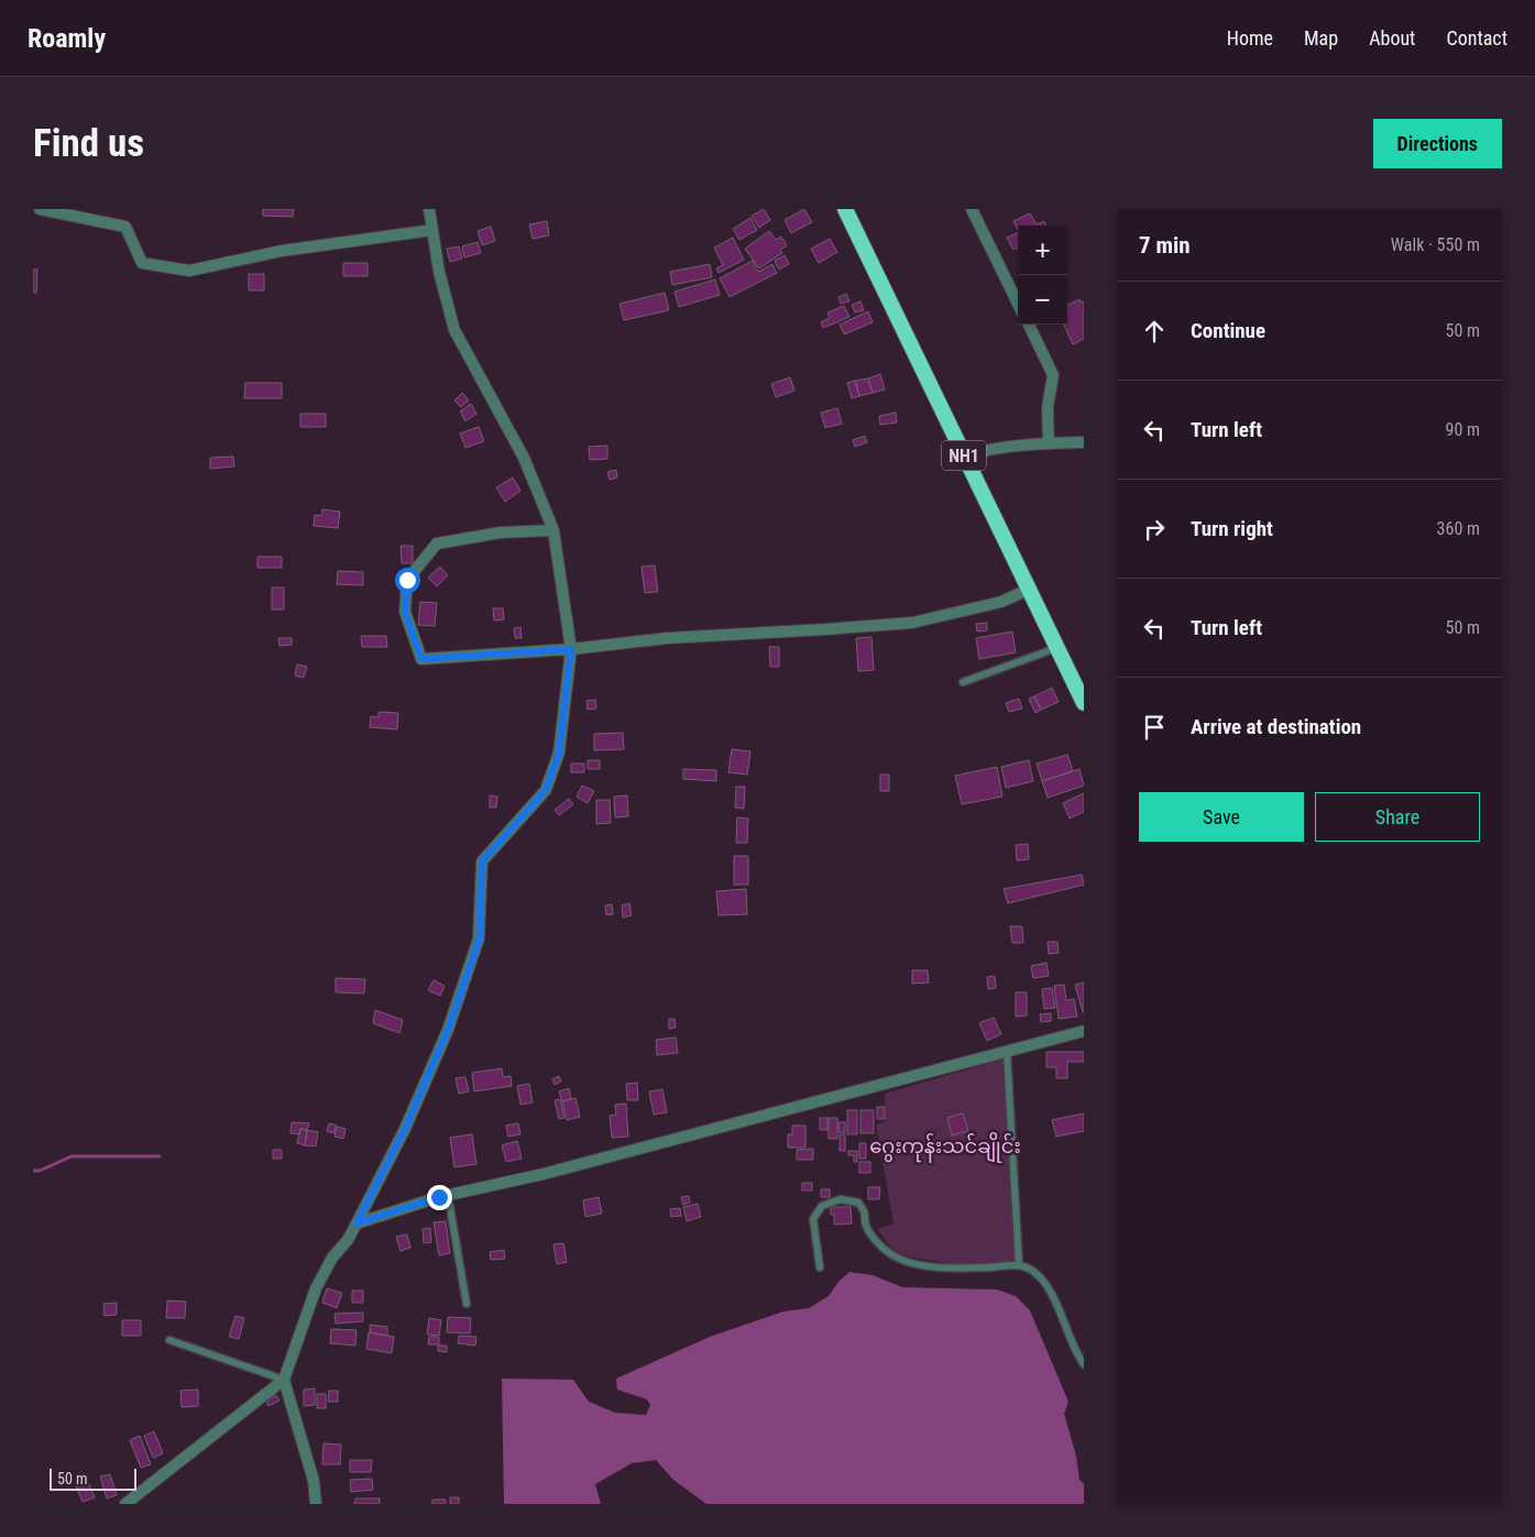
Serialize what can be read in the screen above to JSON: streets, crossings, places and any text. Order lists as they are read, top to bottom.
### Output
{
  "streets": {
    "highway": ["NH1"]
  },
  "parks": ["ဂွေးကုန်းသင်ချိုင်း"],
  "scale_bar": "50 m",
  "page": {
    "header": "Roamly",
    "nav": [
      "Home",
      "Map",
      "About",
      "Contact"
    ],
    "buttons": [
      "Directions",
      ["Save", "Share"]
    ],
    "title": "Find us",
    "heading": ["7 min", "Walk · 550 m"],
    "map_buttons": ["+", "−"],
    "list": [
      ["Continue", "50 m"],
      ["Turn left", "90 m"],
      ["Turn right", "360 m"],
      ["Turn left", "50 m"],
      "Arrive at destination"
    ],
    "scale": "50 m"
  }
}
